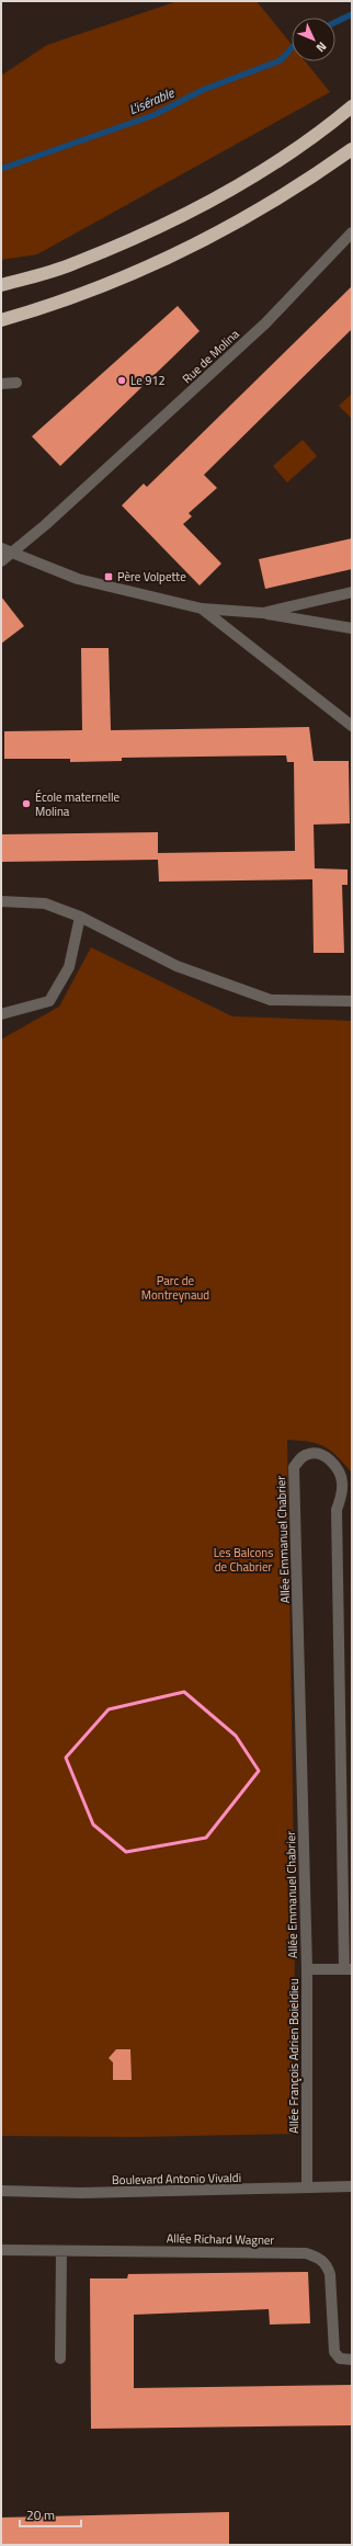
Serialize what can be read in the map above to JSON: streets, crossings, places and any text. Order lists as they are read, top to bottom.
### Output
{
  "streets": {
    "street": [
      "Rue de Molina",
      "Allée Emmanuel Chabrier",
      "Allée François Adrien Boieldieu",
      "Boulevard Antonio Vivaldi",
      "Allée Richard Wagner"
    ]
  },
  "crossings": [
    ["Allée Emmanuel Chabrier", "Allée François Adrien Boieldieu"],
    ["Allée François Adrien Boieldieu", "Boulevard Antonio Vivaldi"]
  ],
  "water": ["L'isérable"],
  "parks": ["Parc de Montreynaud", "Les Balcons de Chabrier"],
  "places": {
    "other": ["Le 912", "École maternelle Molina"],
    "transit": ["Père Volpette"]
  },
  "scale_bar": "20 m",
  "north": "bottom right"
}
